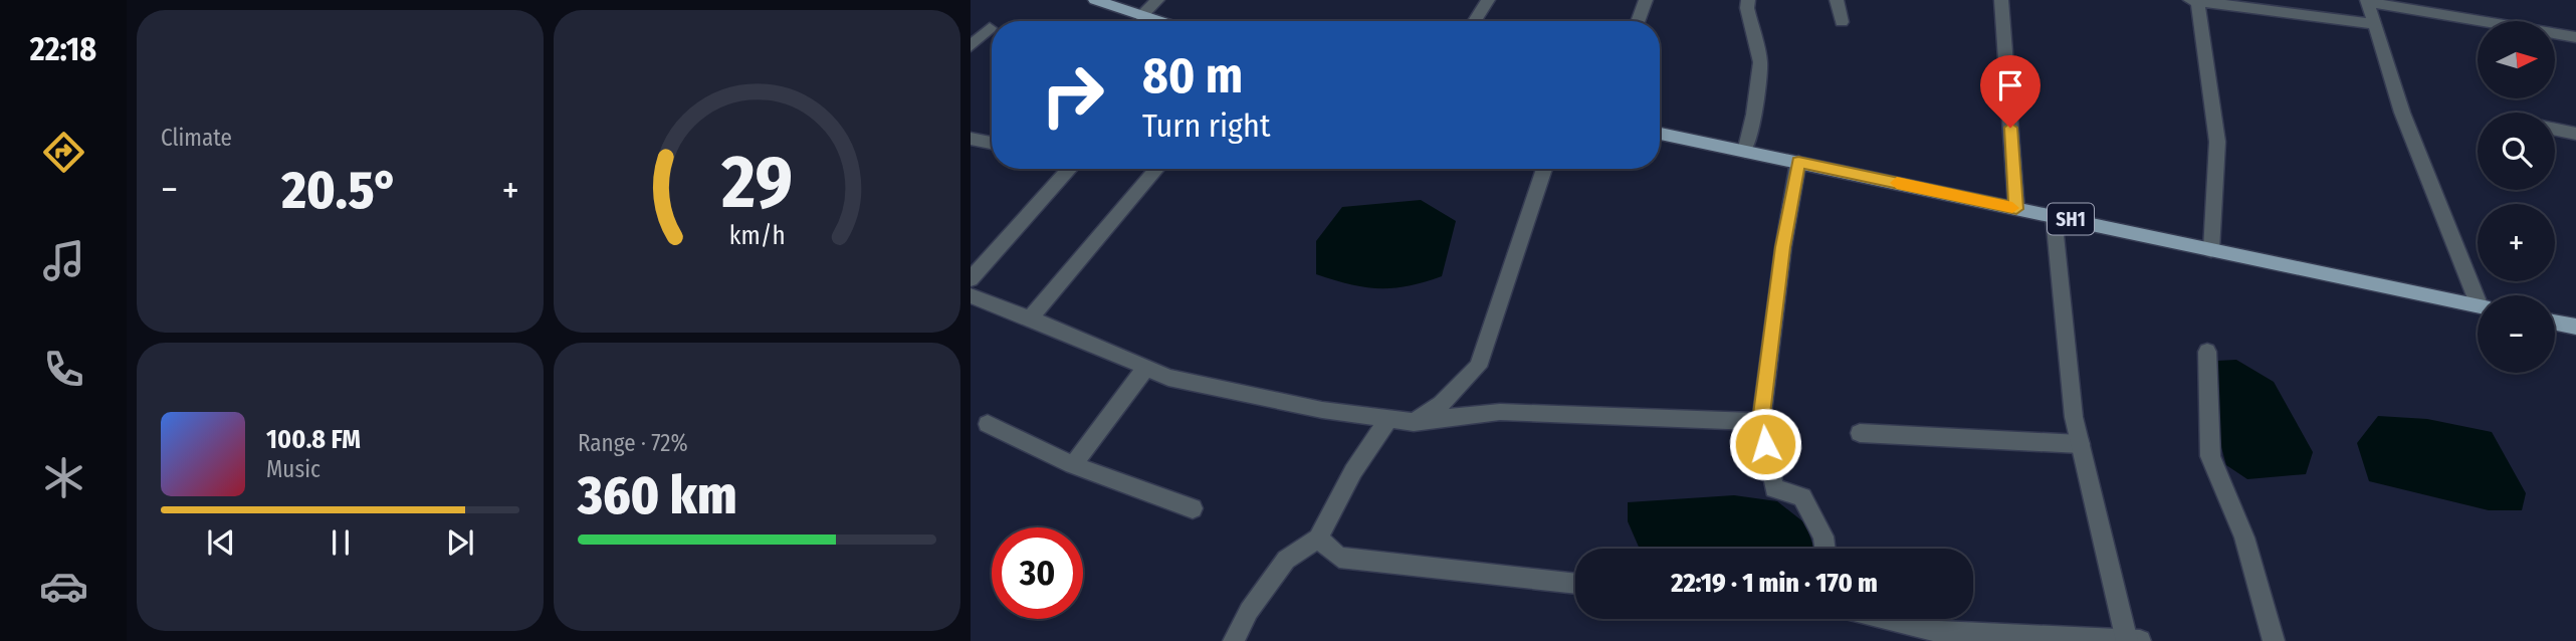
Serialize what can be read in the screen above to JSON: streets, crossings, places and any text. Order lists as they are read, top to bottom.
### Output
{
  "streets": {
    "main road": ["SH1"]
  },
  "north": "right",
  "page": {
    "tabs": "22:18",
    "tile": [
      "Climate",
      ["Range · 72%", "360 km"]
    ],
    "map_buttons": ["+", "−"],
    "turn": ["80 m", "Turn right"],
    "heat": ["−", "20.5°", "+"],
    "song": ["100.8 FM", "Music"],
    "limit": "30",
    "trip": "22:19 · 1 min · 170 m",
    "gauge": ["29", "km/h"]
  }
}
